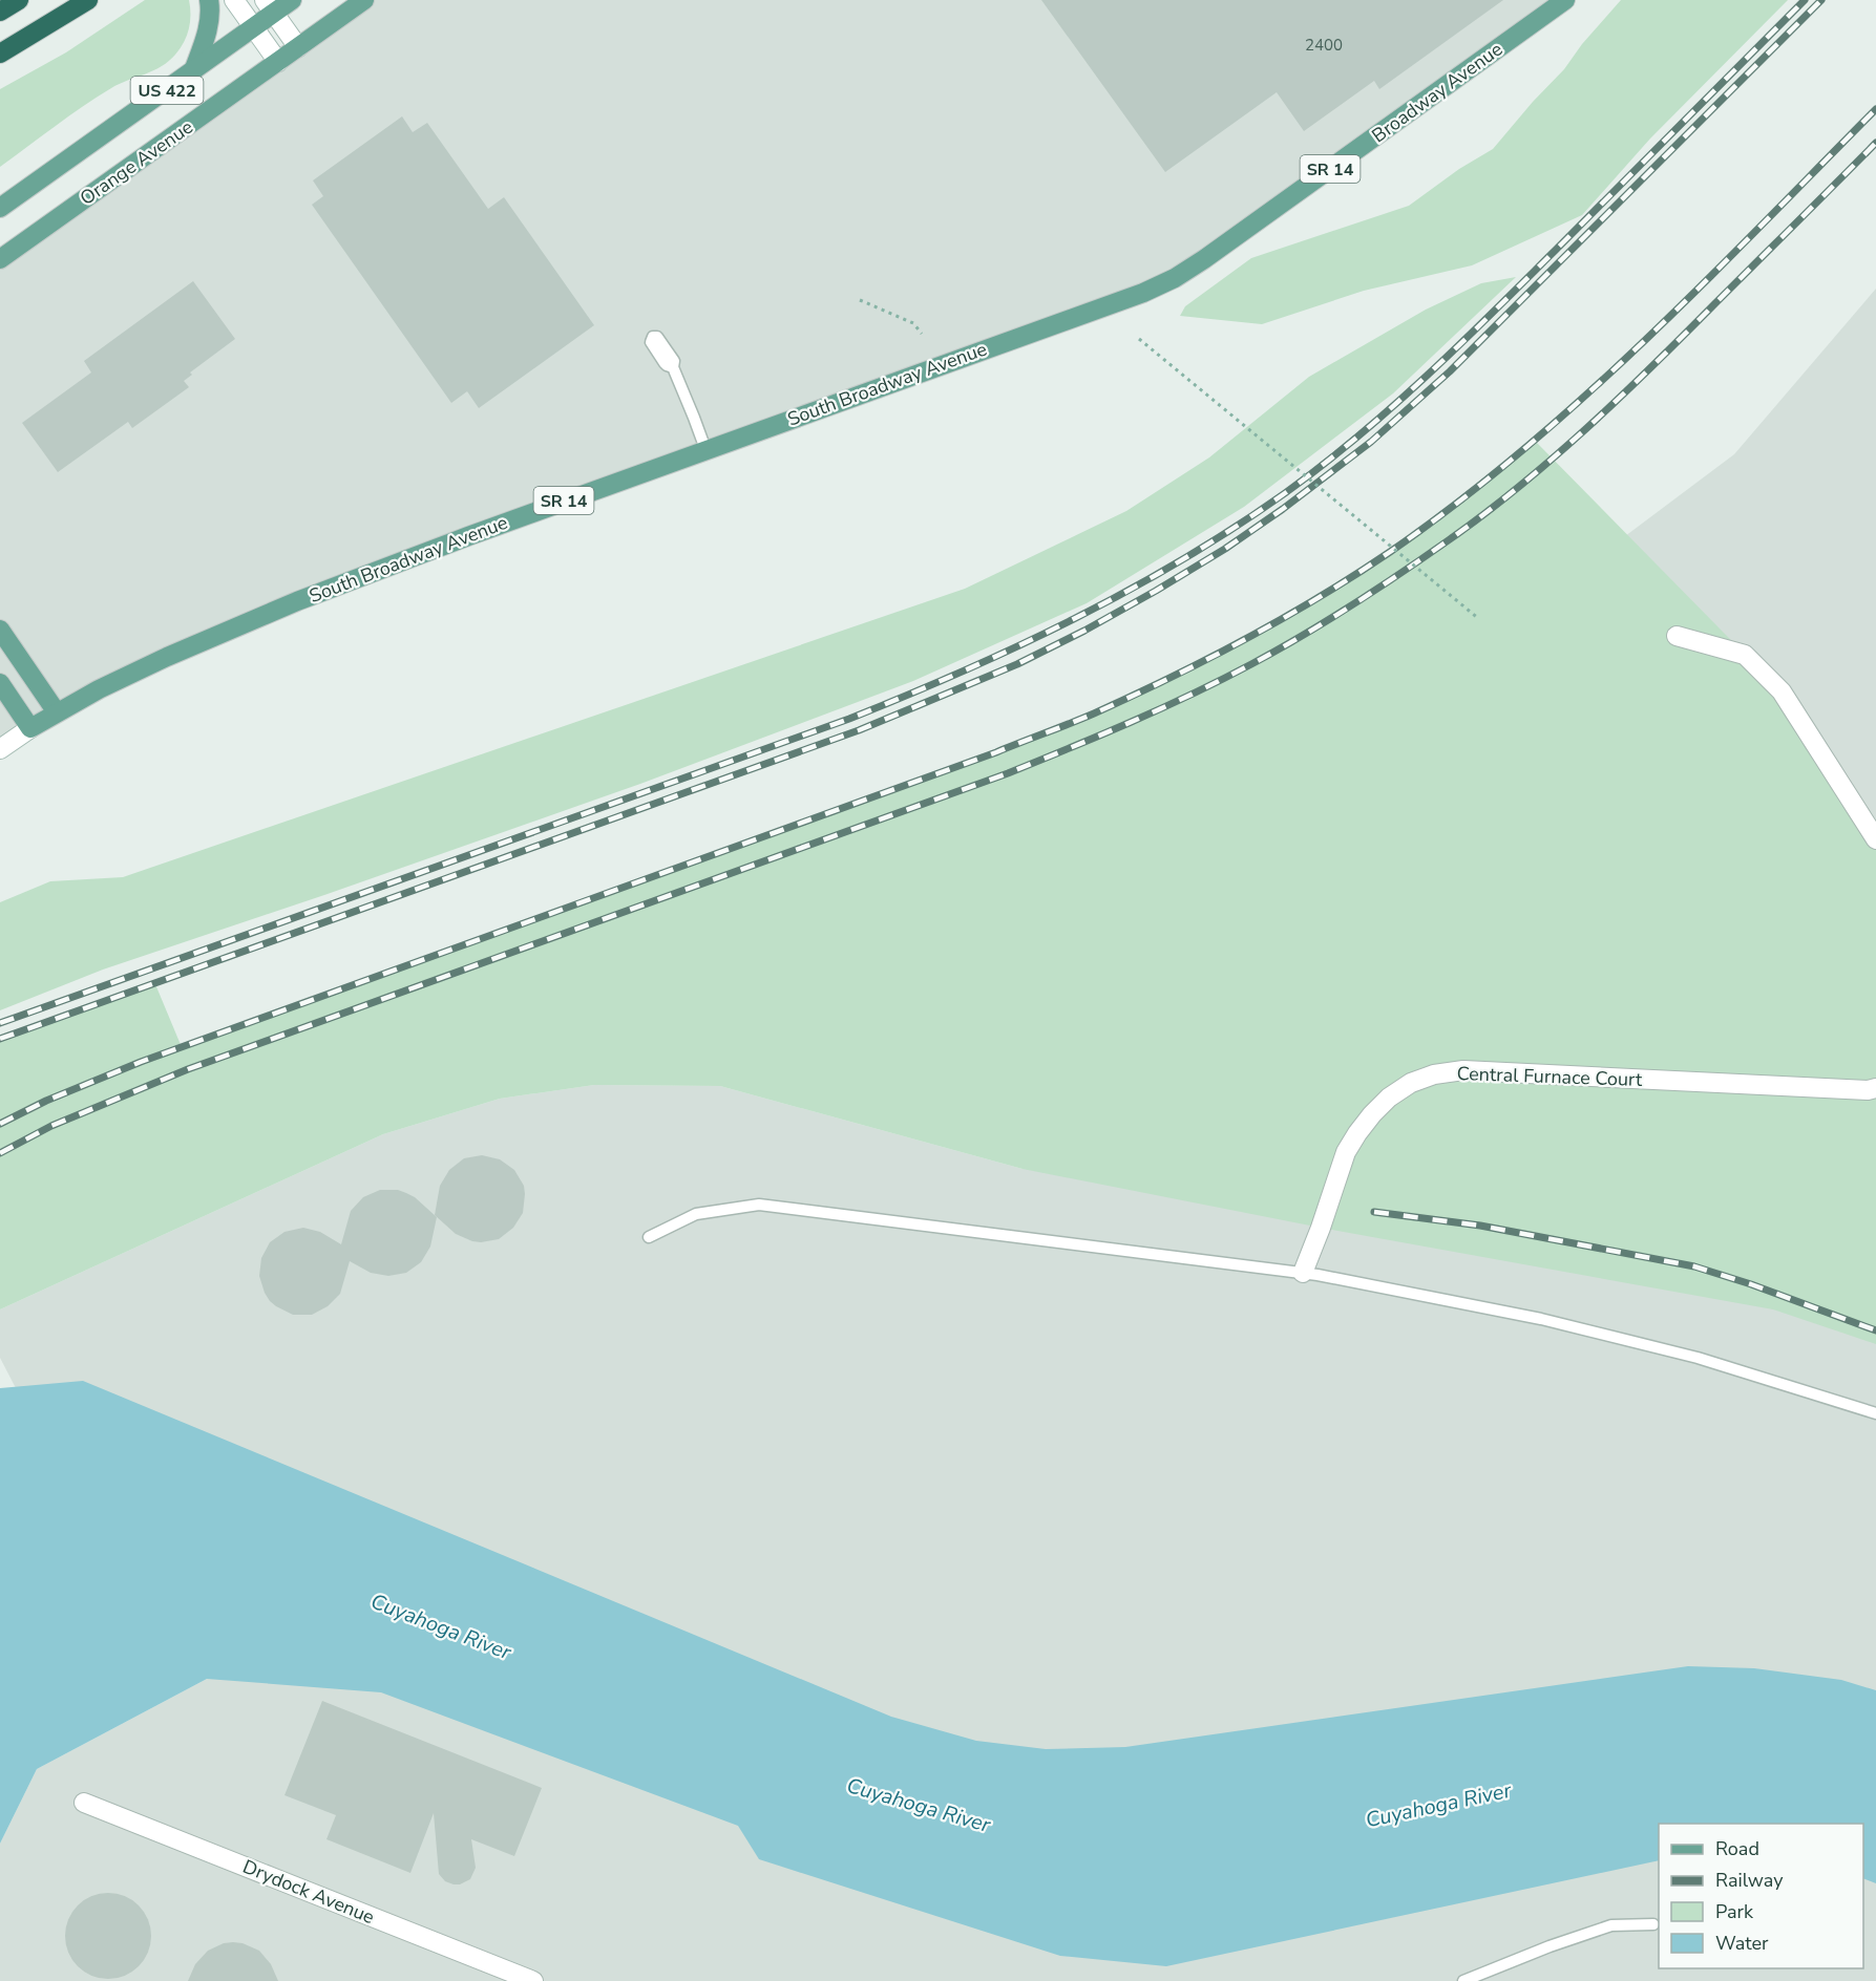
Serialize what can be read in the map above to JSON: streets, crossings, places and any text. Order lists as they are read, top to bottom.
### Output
{
  "streets": {
    "main road": [
      "US 422",
      "Broadway Avenue",
      "Orange Avenue",
      "SR 14",
      "South Broadway Avenue"
    ],
    "street": ["Central Furnace Court", "Drydock Avenue"]
  },
  "crossings": [
    ["Broadway Avenue", "South Broadway Avenue"]
  ],
  "water": ["Cuyahoga River"],
  "house_numbers": ["2400"],
  "legend": [
    "Road",
    "Railway",
    "Park",
    "Water"
  ]
}
